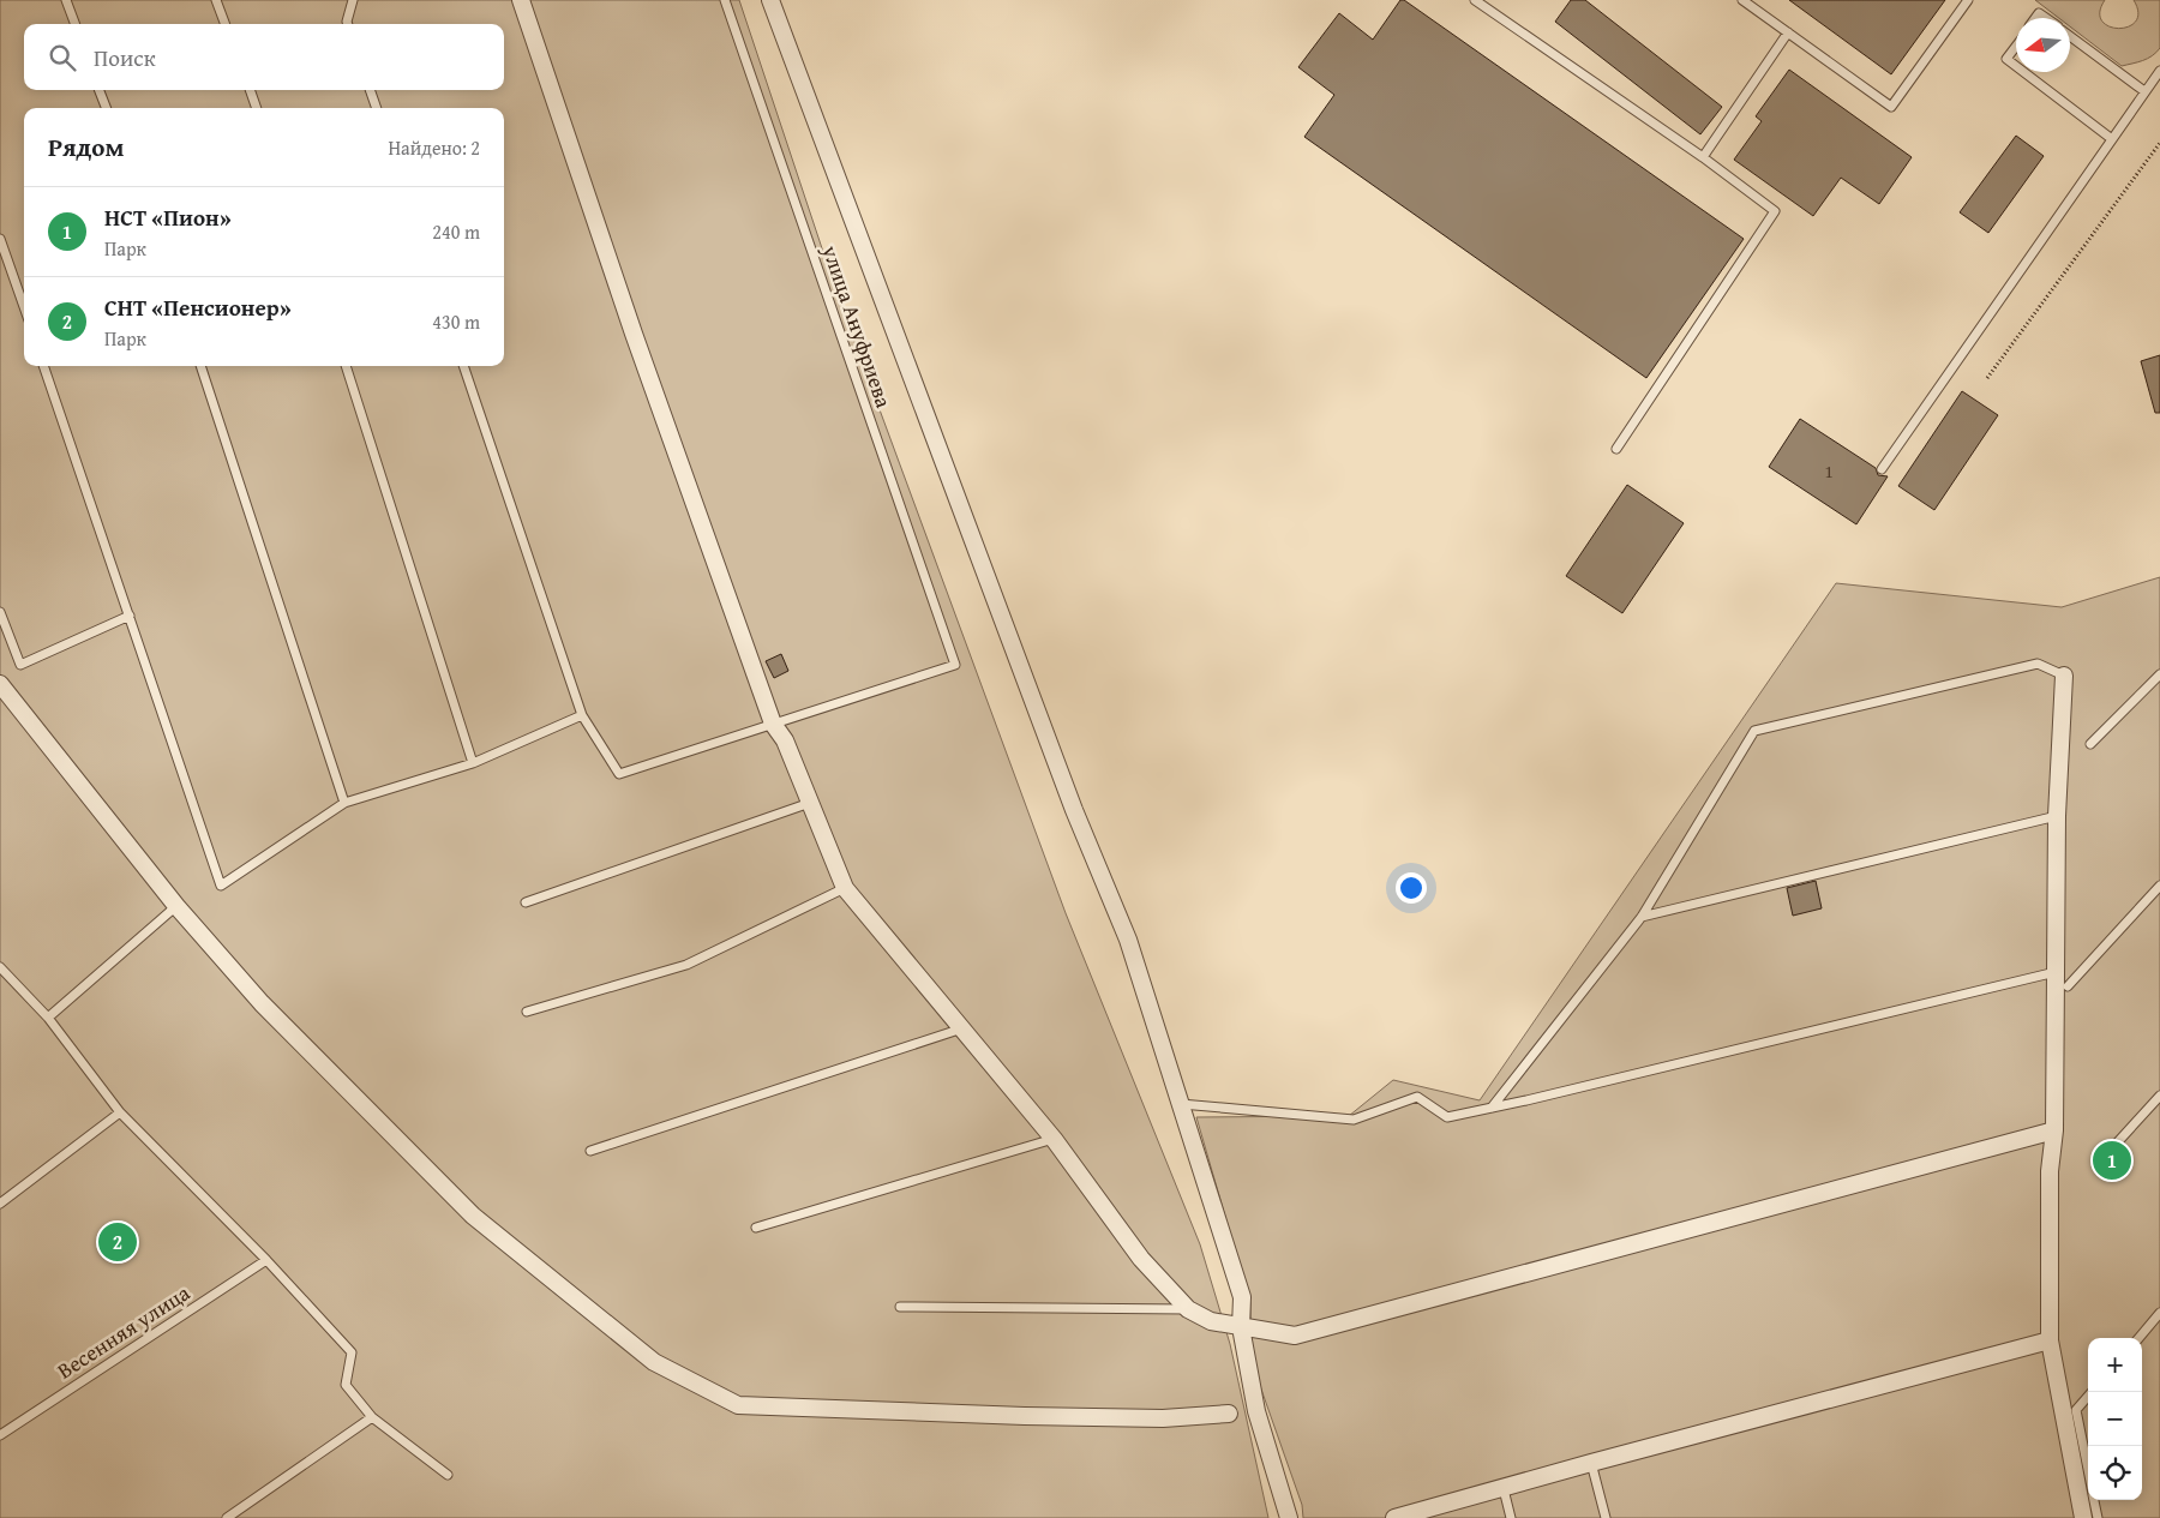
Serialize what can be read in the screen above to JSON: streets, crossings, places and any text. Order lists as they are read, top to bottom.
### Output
{
  "streets": {
    "lane": ["улица Ануфриева", "Весенняя улица"]
  },
  "house_numbers": ["1"],
  "north": "left",
  "page": {
    "search": "Поиск",
    "heading": ["Рядом", "Найдено: 2"],
    "list": [
      {
        "mark": "1",
        "name": "НСТ «Пион»",
        "note": "Парк",
        "value": "240 m"
      },
      {
        "mark": "2",
        "name": "СНТ «Пенсионер»",
        "note": "Парк",
        "value": "430 m"
      }
    ],
    "pins": ["1", "2"],
    "map_buttons": ["+", "−"]
  }
}
